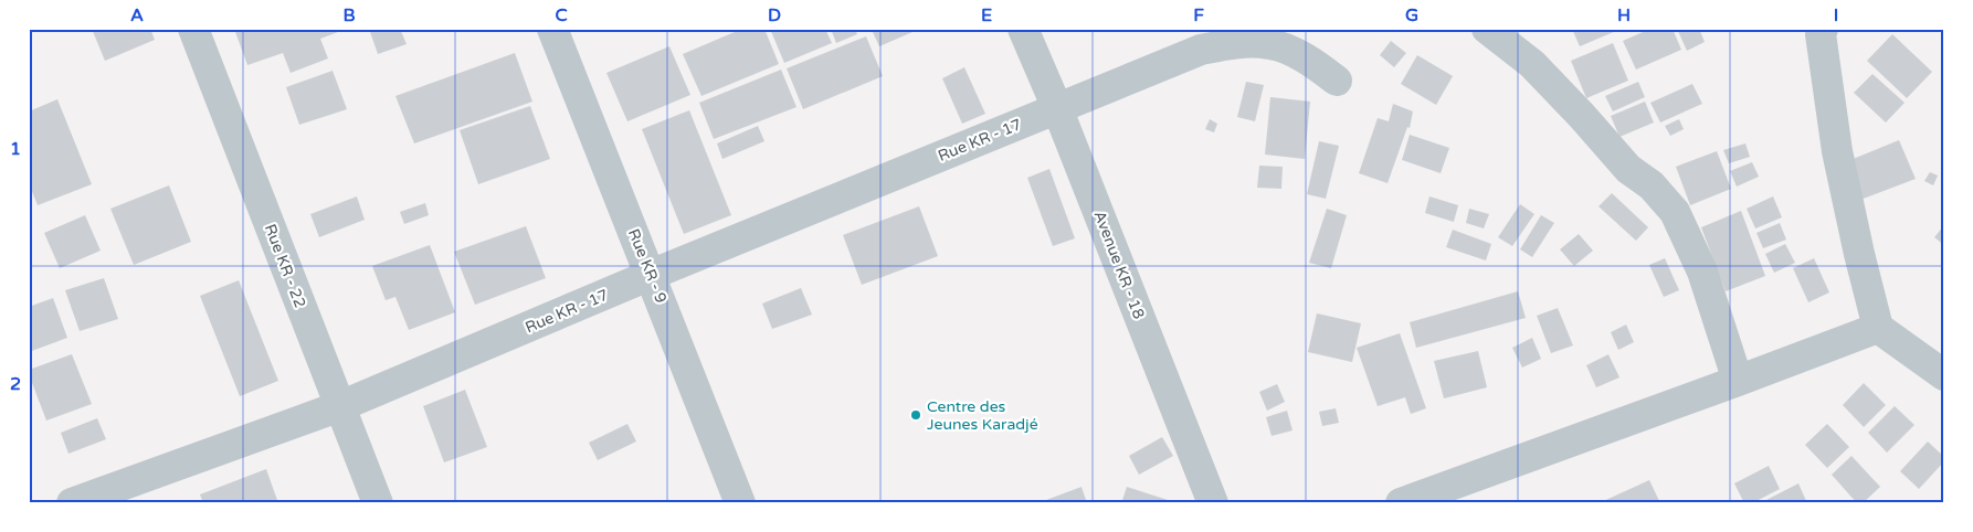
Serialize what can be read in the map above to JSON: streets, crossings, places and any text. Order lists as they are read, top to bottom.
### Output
{
  "streets": {
    "street": [
      "Rue KR - 17",
      "Avenue KR - 18",
      "Rue KR - 22",
      "Rue KR - 9"
    ]
  },
  "crossings": [
    ["Rue KR - 17", "Avenue KR - 18"],
    ["Rue KR - 17", "Rue KR - 22"],
    ["Rue KR - 17", "Rue KR - 9"]
  ],
  "places": ["Centre des Jeunes Karadjé"],
  "grid": {
    "columns": [
      "A",
      "B",
      "C",
      "D",
      "E",
      "F",
      "G",
      "H",
      "I"
    ],
    "rows": ["1", "2"]
  }
}
